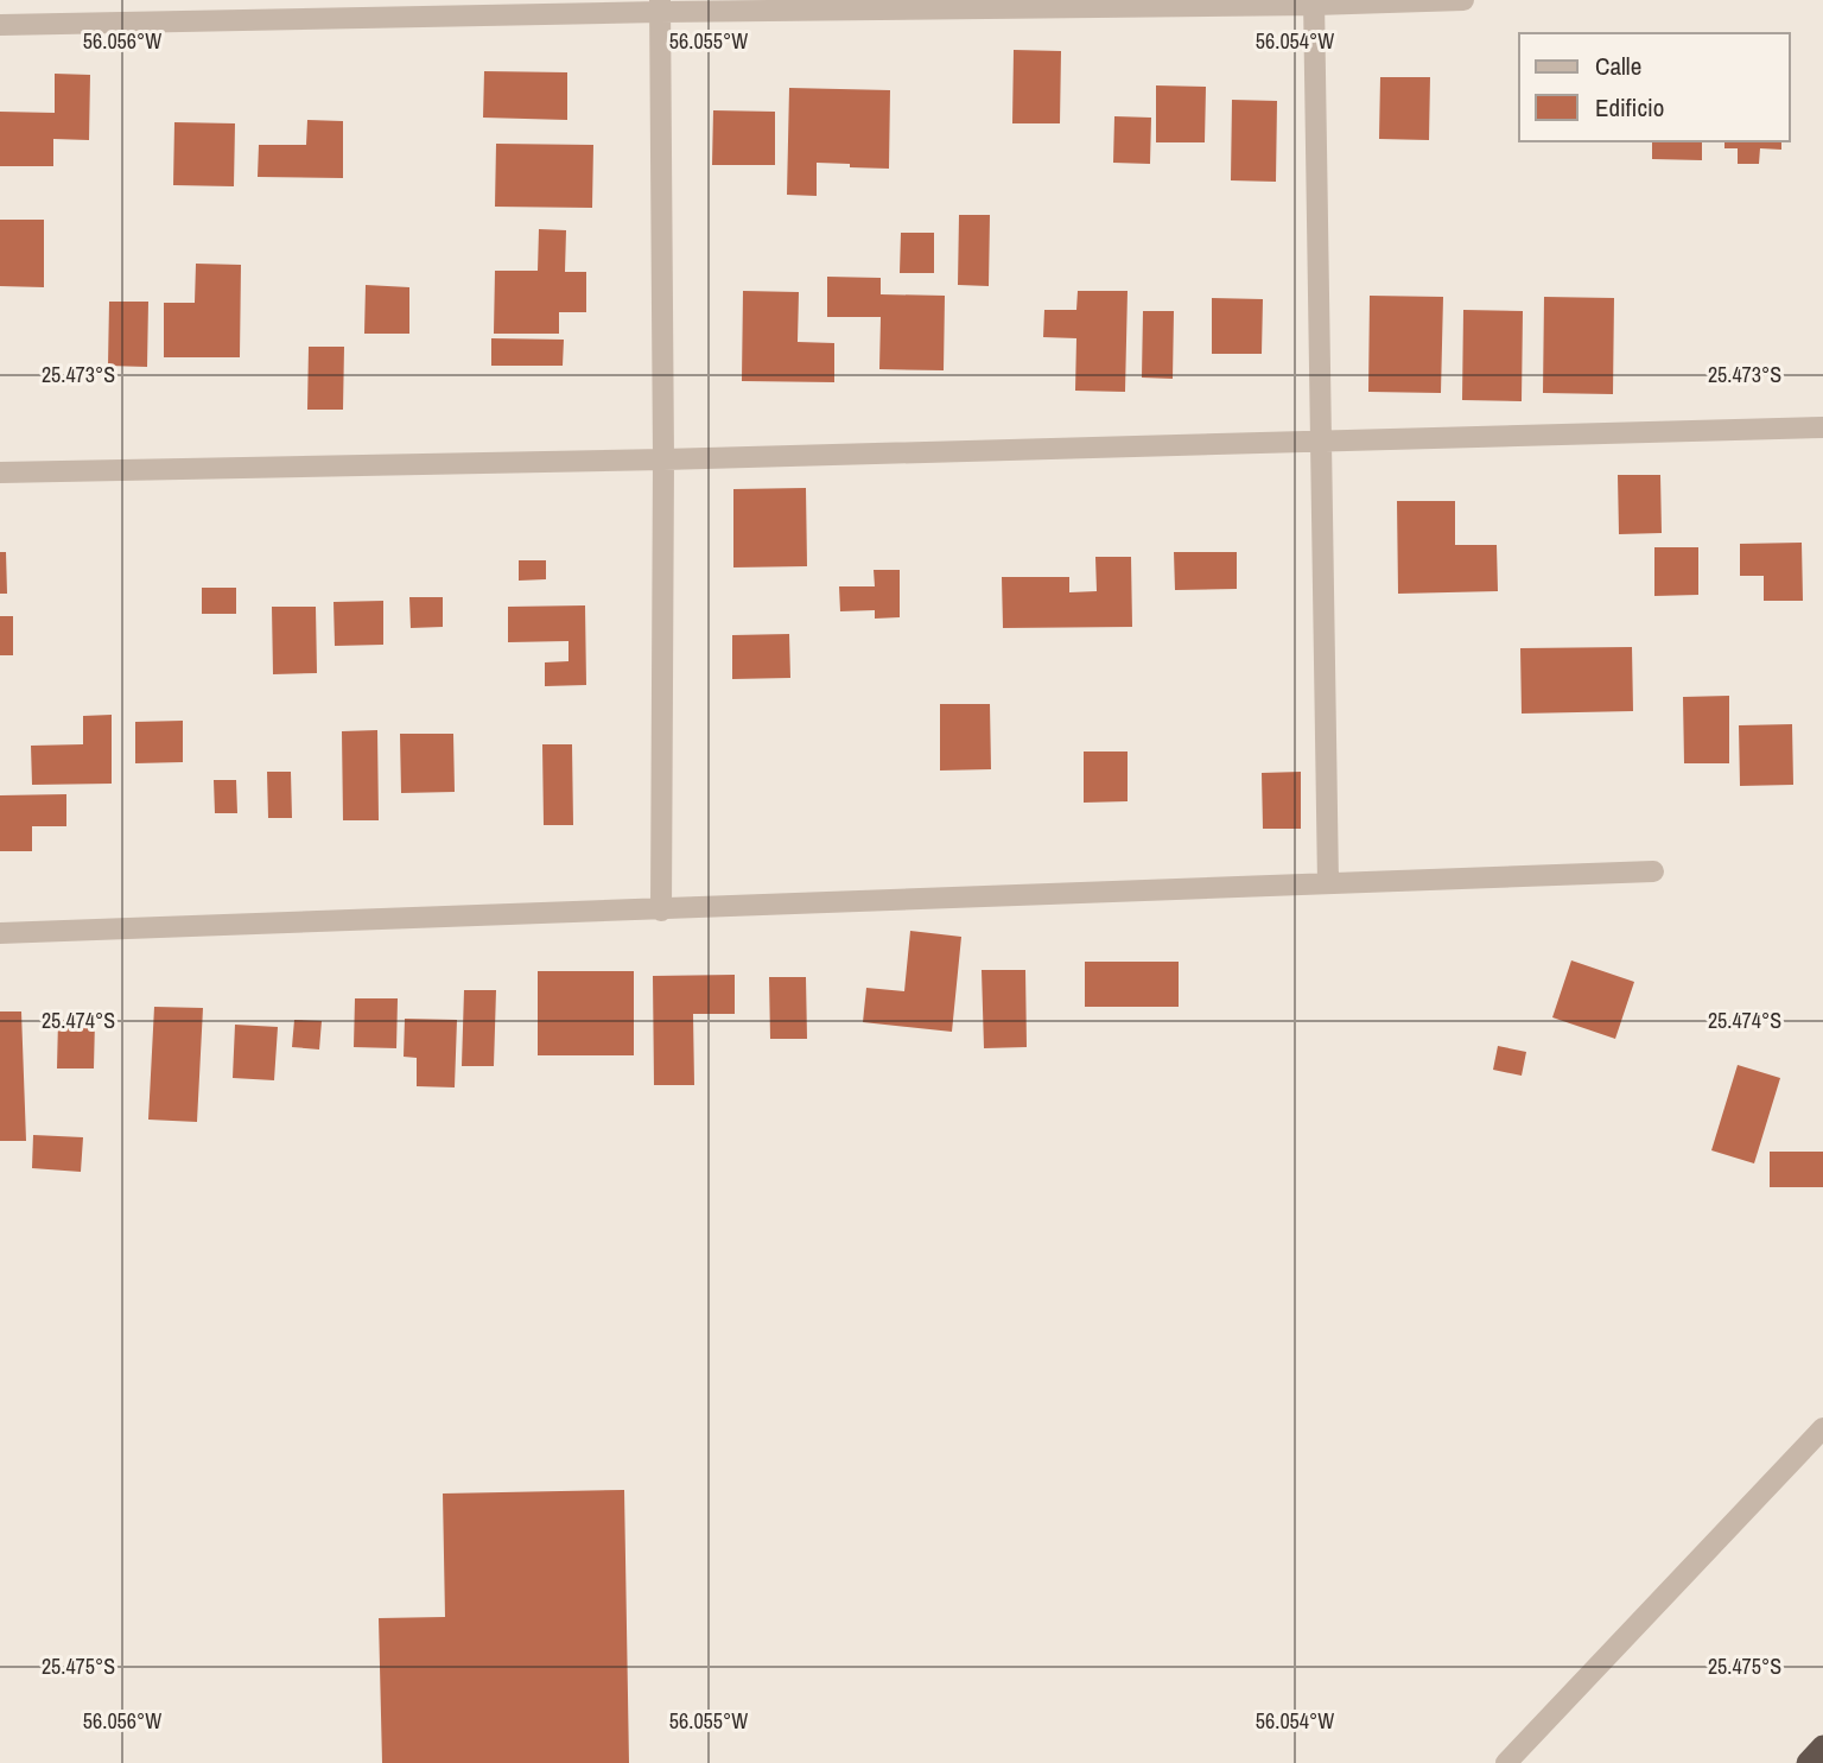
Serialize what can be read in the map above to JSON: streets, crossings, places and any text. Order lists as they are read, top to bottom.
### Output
{
  "legend": ["Calle", "Edificio"],
  "coordinates": [
    "56.056°W",
    "56.055°W",
    "56.054°W",
    "25.473°S",
    "25.474°S",
    "25.475°S"
  ]
}
